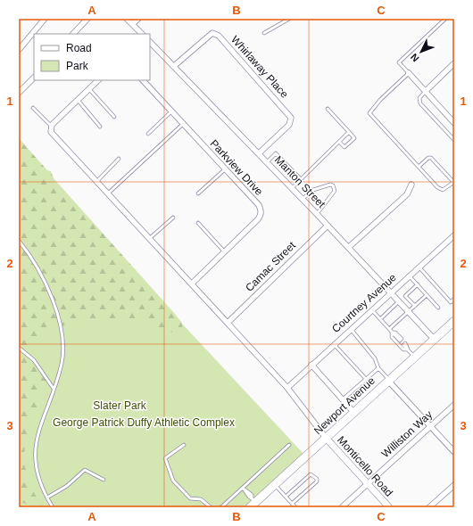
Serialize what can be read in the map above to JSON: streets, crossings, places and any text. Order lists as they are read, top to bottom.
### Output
{
  "streets": {
    "main road": ["Newport Avenue"],
    "street": [
      "Whirlaway Place",
      "Parkview Drive",
      "Manton Street",
      "Camac Street",
      "Courtney Avenue",
      "Williston Way",
      "Monticello Road"
    ]
  },
  "crossings": [
    ["Whirlaway Place", "Manton Street"],
    ["Manton Street", "Camac Street"],
    ["Manton Street", "Courtney Avenue"],
    ["Manton Street", "Newport Avenue"],
    ["Newport Avenue", "Monticello Road"],
    ["Williston Way", "Monticello Road"]
  ],
  "parks": ["Slater Park", "George Patrick Duffy Athletic Complex"],
  "legend": ["Road", "Park"],
  "north": "bottom left",
  "grid": {
    "columns": ["A", "B", "C"],
    "rows": ["1", "2", "3"]
  }
}
